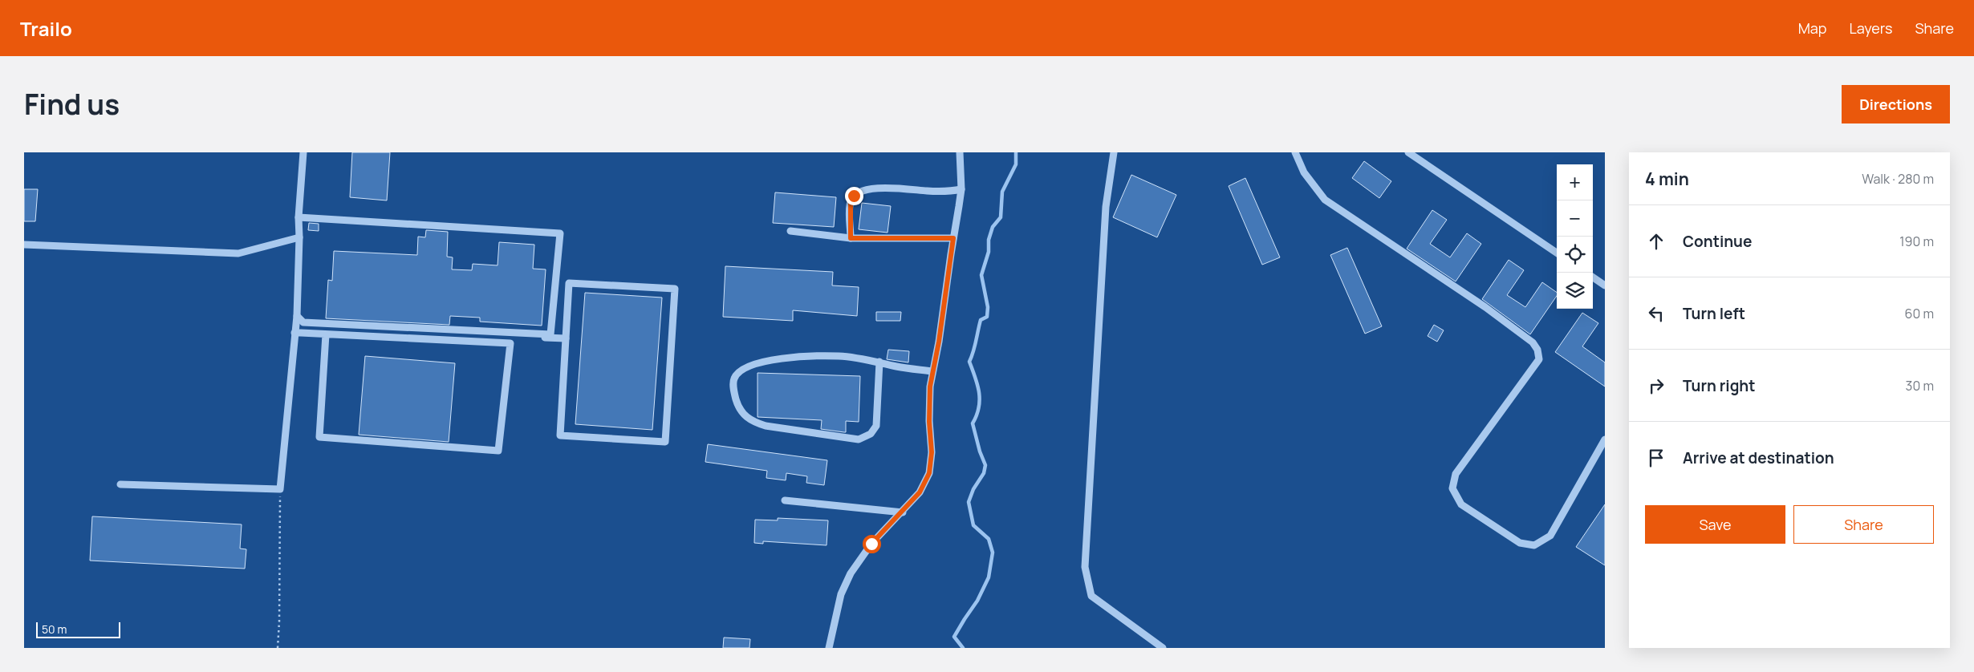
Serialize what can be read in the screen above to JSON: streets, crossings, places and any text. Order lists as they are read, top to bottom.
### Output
{
  "scale_bar": "50 m",
  "page": {
    "header": "Trailo",
    "nav": ["Map", "Layers", "Share"],
    "title": "Find us",
    "buttons": [
      "Directions",
      ["Save", "Share"]
    ],
    "heading": ["4 min", "Walk · 280 m"],
    "map_buttons": ["+", "−"],
    "list": [
      ["Continue", "190 m"],
      ["Turn left", "60 m"],
      ["Turn right", "30 m"],
      "Arrive at destination"
    ],
    "scale": "50 m"
  }
}
